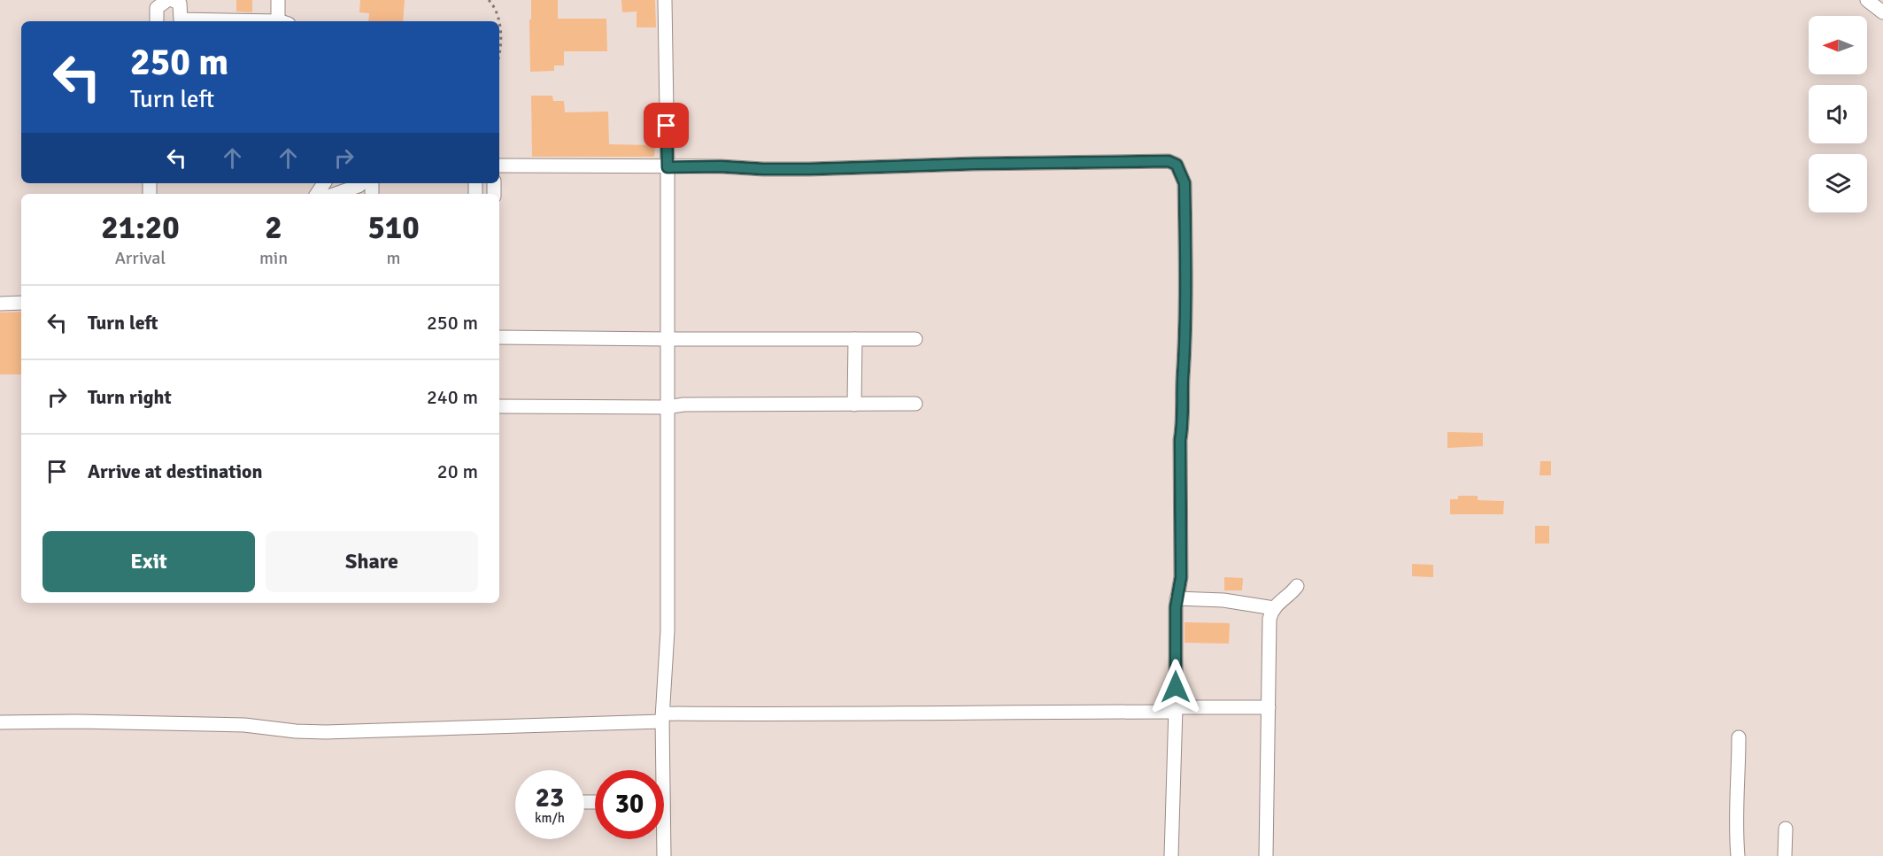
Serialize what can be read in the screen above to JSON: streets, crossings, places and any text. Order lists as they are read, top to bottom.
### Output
{
  "north": "left",
  "page": {
    "turn": ["250 m", "Turn left"],
    "eta": [
      "21:20",
      "Arrival",
      "2",
      "min",
      "510",
      "m"
    ],
    "list": [
      {
        "name": "Turn left",
        "value": "250 m"
      },
      {
        "name": "Turn right",
        "value": "240 m"
      },
      {
        "name": "Arrive at destination",
        "value": "20 m"
      }
    ],
    "buttons": ["Exit", "Share"],
    "speed": "23 km/h",
    "limit": "30"
  }
}
